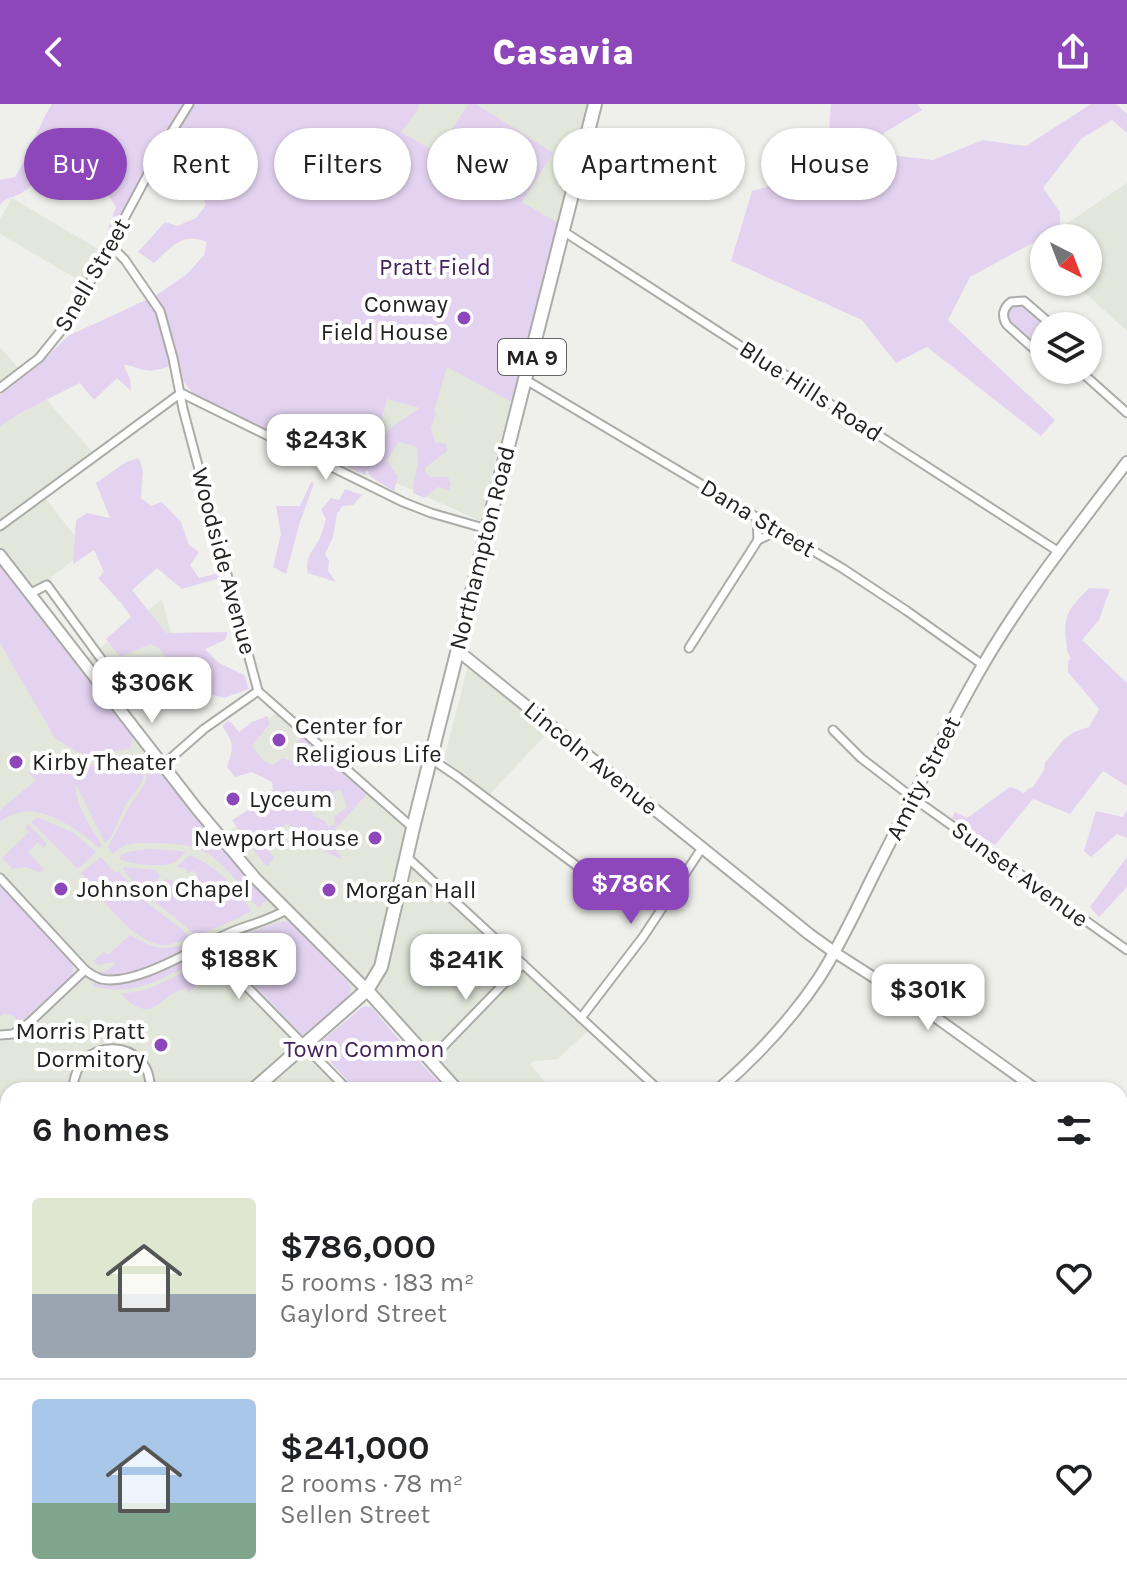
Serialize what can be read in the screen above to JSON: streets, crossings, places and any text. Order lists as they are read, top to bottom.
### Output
{
  "streets": {
    "highway": ["MA 9", "Northampton Road"],
    "main road": ["Lincoln Avenue", "Amity Street"],
    "street": [
      "Snell Street",
      "Blue Hills Road",
      "Dana Street",
      "Woodside Avenue",
      "Sunset Avenue"
    ]
  },
  "crossings": [
    ["Snell Street", "Woodside Avenue"],
    ["MA 9", "Northampton Road"],
    ["Blue Hills Road", "Northampton Road"],
    ["Blue Hills Road", "Amity Street"],
    ["Dana Street", "Northampton Road"],
    ["Dana Street", "Amity Street"],
    ["Northampton Road", "Lincoln Avenue"],
    ["Lincoln Avenue", "Amity Street"],
    ["Amity Street", "Sunset Avenue"]
  ],
  "parks": ["Pratt Field", "Town Common"],
  "places": [
    "Conway Field House",
    "Center for Religious Life",
    "Kirby Theater",
    "Lyceum",
    "Newport House",
    "Johnson Chapel",
    "Morgan Hall",
    "Morris Pratt Dormitory"
  ],
  "north": "bottom right",
  "page": {
    "header": "Casavia",
    "chip": [
      "Buy",
      "Rent",
      "Filters",
      "New",
      "Apartment",
      "House"
    ],
    "price": [
      "$243K",
      "$306K",
      "$786K",
      "$188K",
      "$241K",
      "$301K"
    ],
    "heading": "6 homes",
    "list": [
      {
        "name": "$786,000",
        "note": "5 rooms · 183 m² · Gaylord Street"
      },
      {
        "name": "$241,000",
        "note": "2 rooms · 78 m² · Sellen Street"
      }
    ]
  }
}
